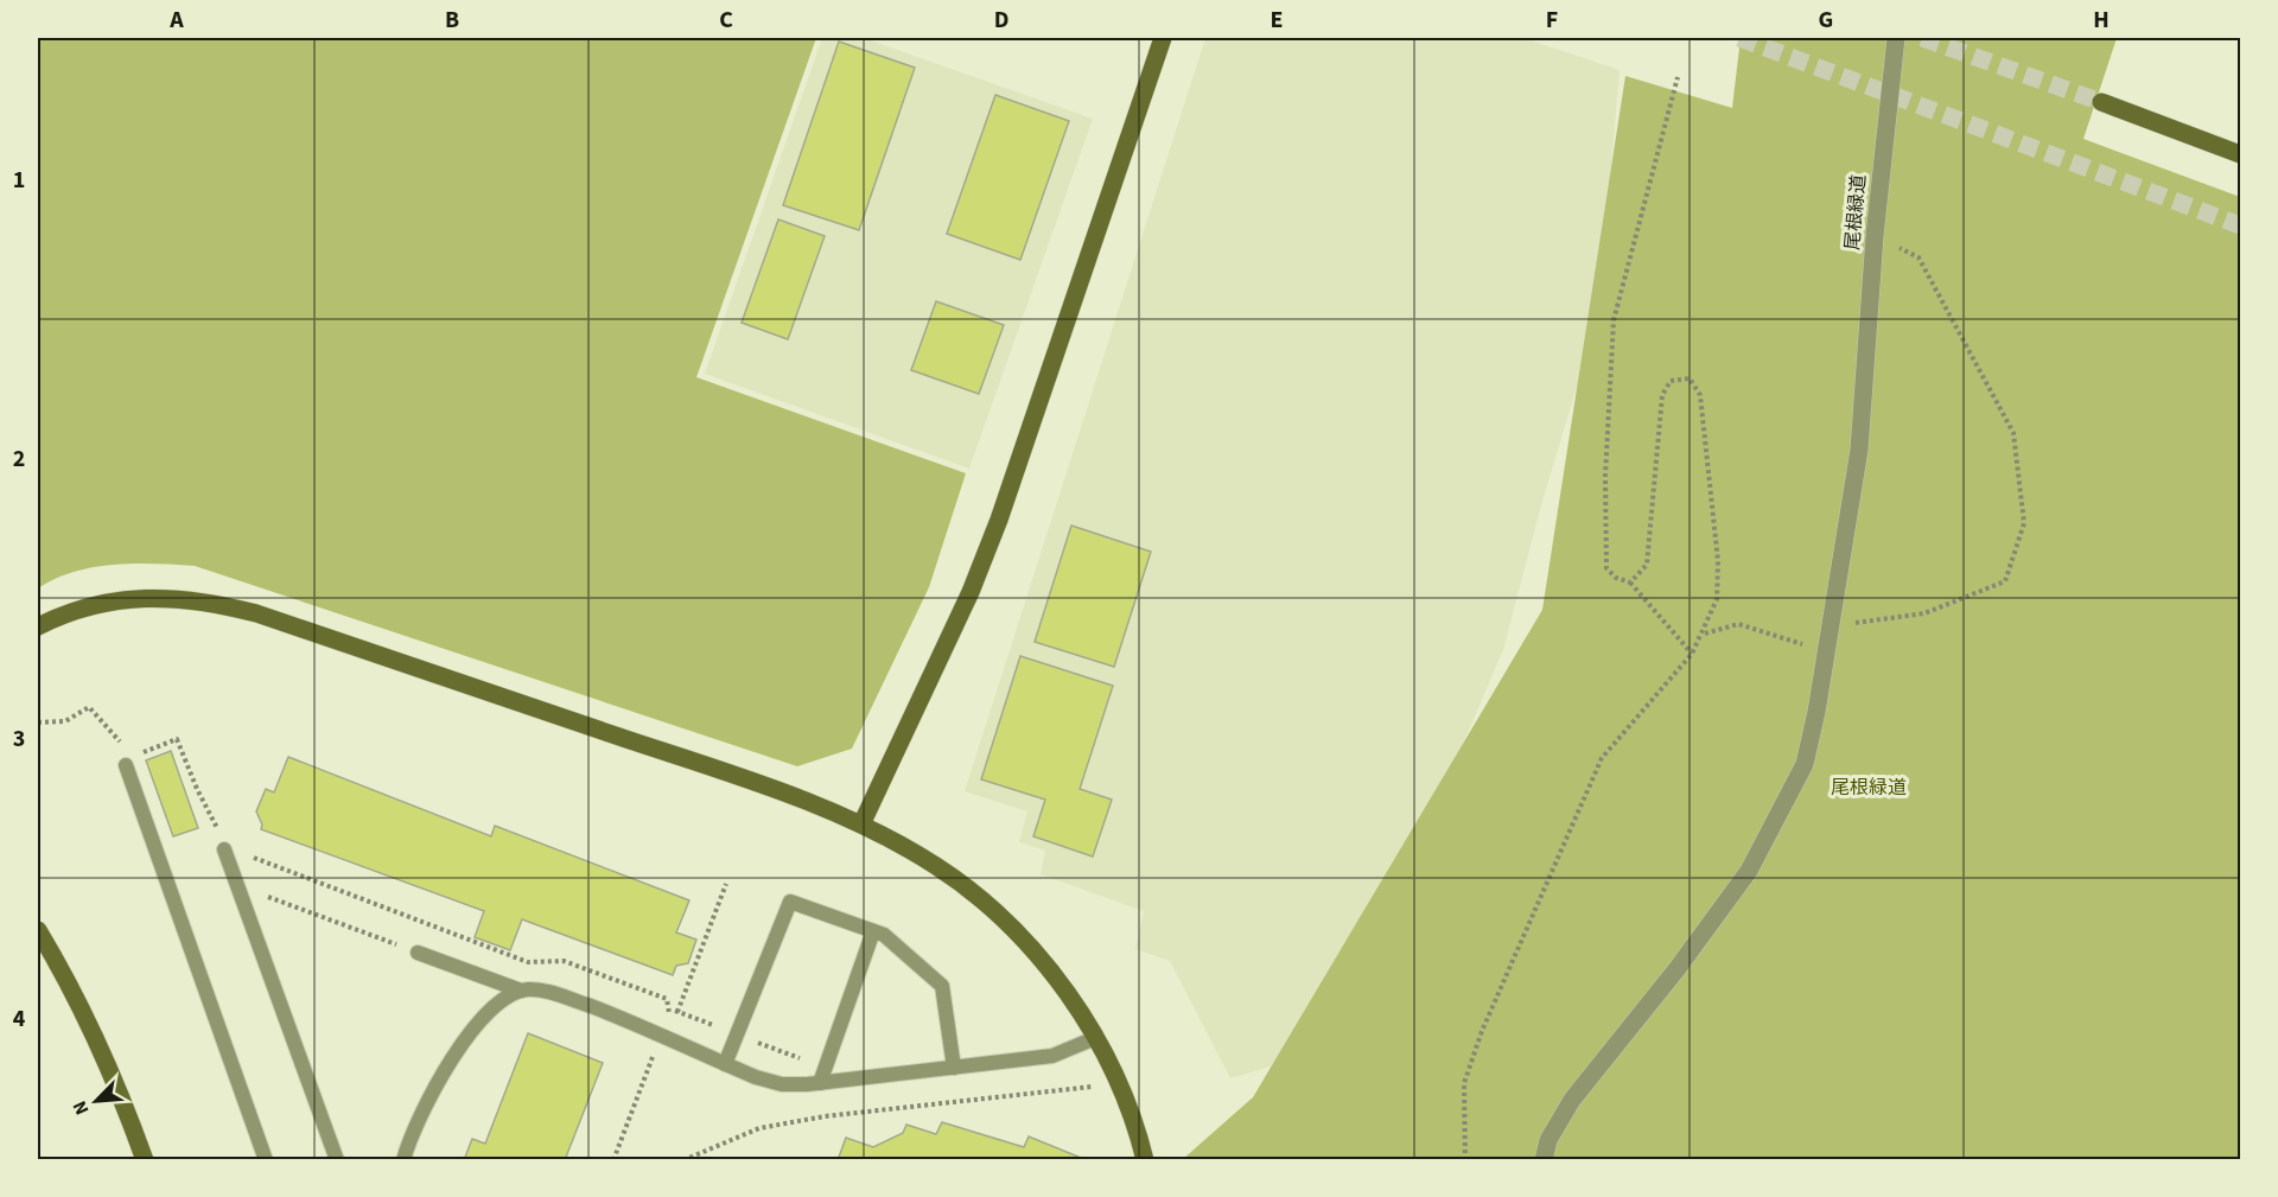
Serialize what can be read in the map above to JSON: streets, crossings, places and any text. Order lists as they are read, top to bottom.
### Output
{
  "streets": {
    "street": ["尾根緑道"]
  },
  "parks": ["尾根緑道"],
  "north": "bottom left",
  "grid": {
    "columns": [
      "A",
      "B",
      "C",
      "D",
      "E",
      "F",
      "G",
      "H"
    ],
    "rows": [
      "1",
      "2",
      "3",
      "4"
    ]
  }
}
